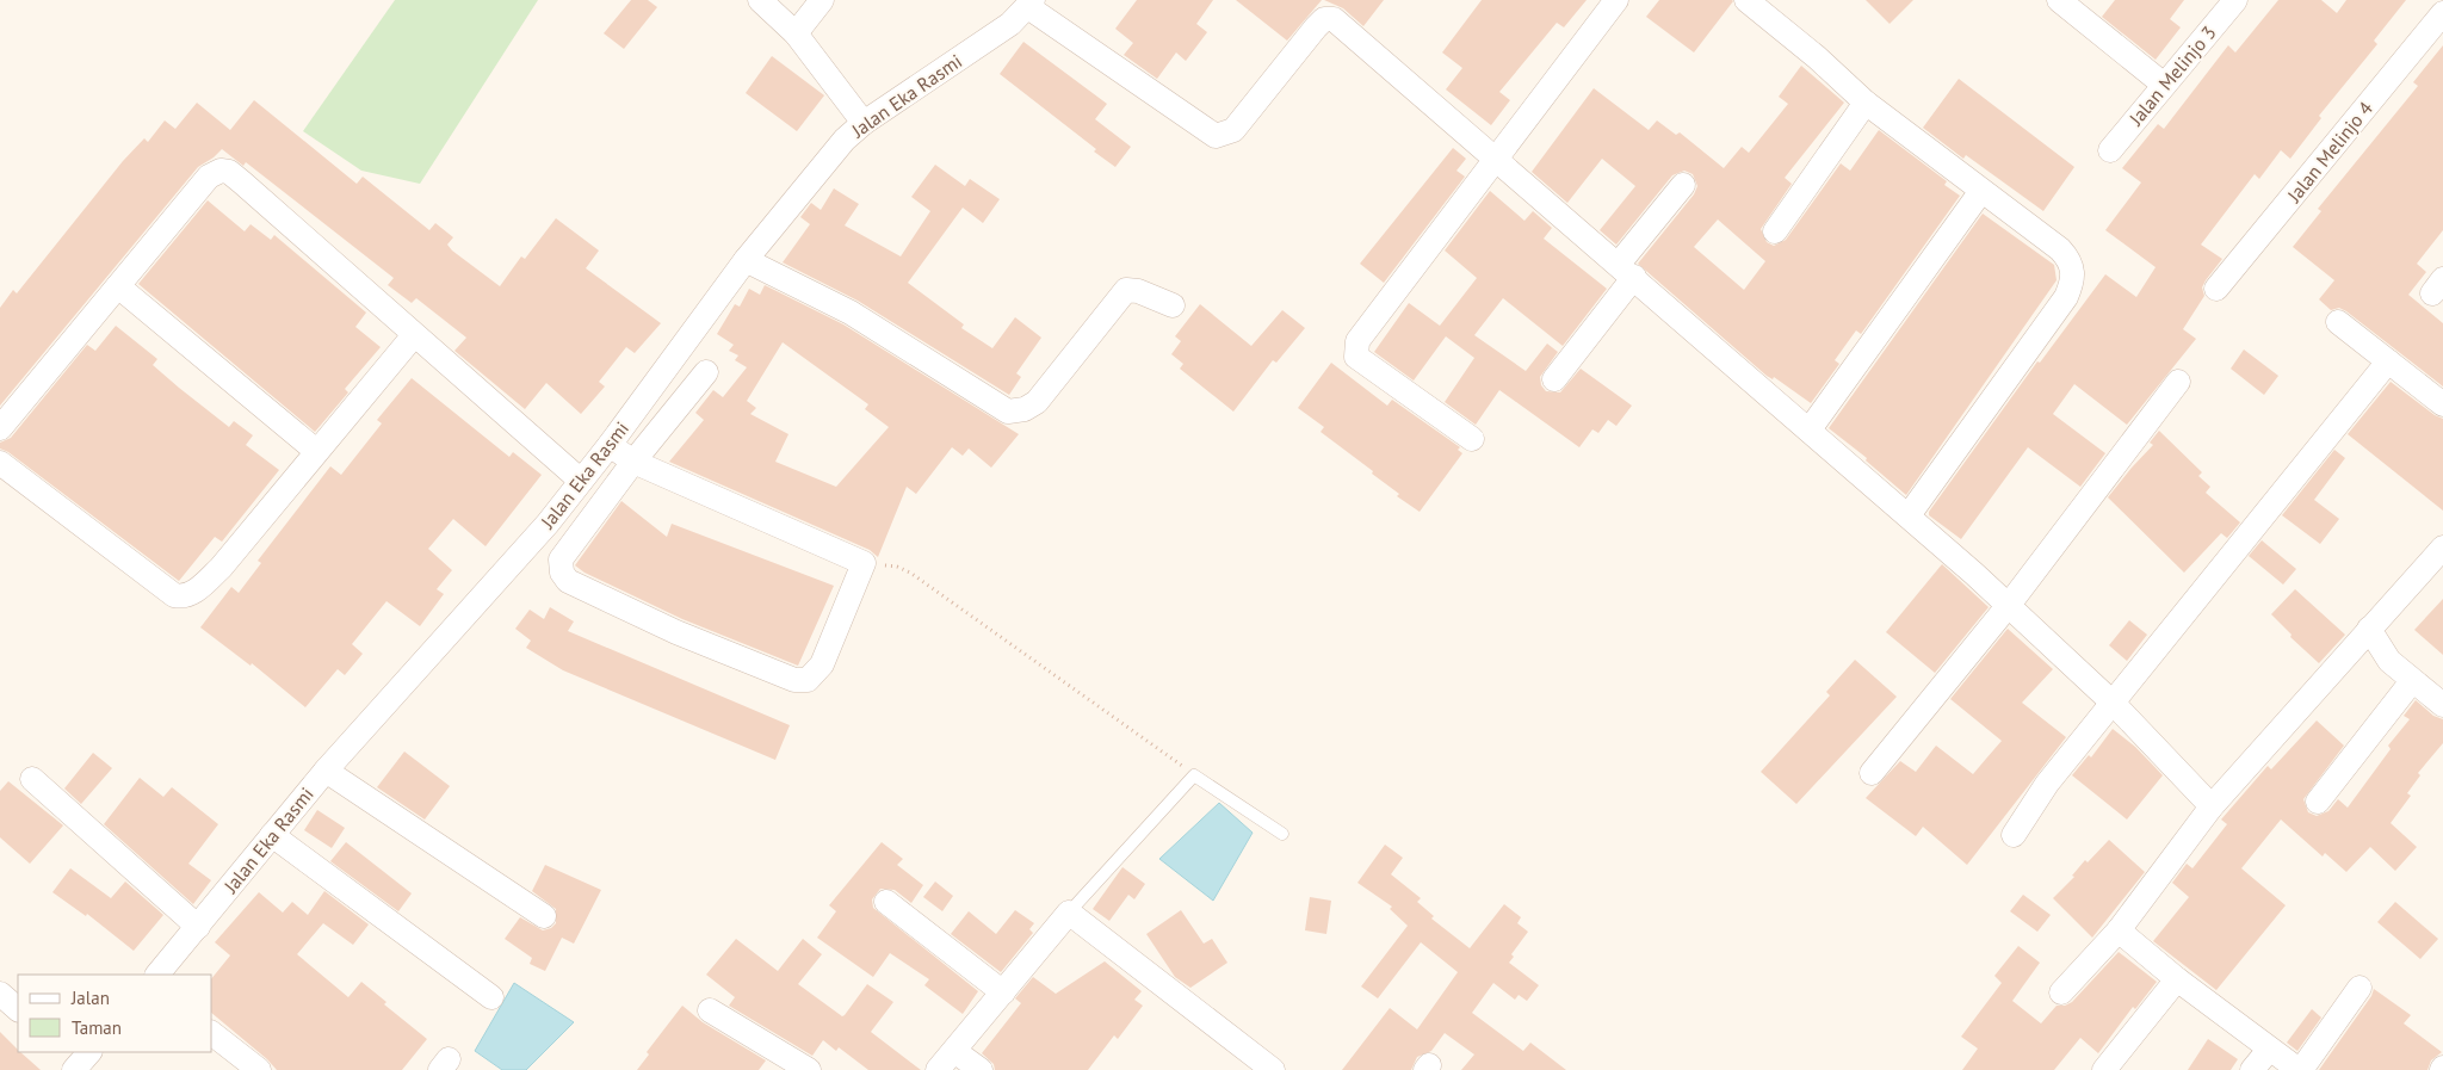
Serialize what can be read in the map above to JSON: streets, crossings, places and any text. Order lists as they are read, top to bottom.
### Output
{
  "streets": {
    "street": ["Jalan Melinjo 3", "Jalan Eka Rasmi", "Jalan Melinjo 4"]
  },
  "legend": ["Jalan", "Taman"]
}
